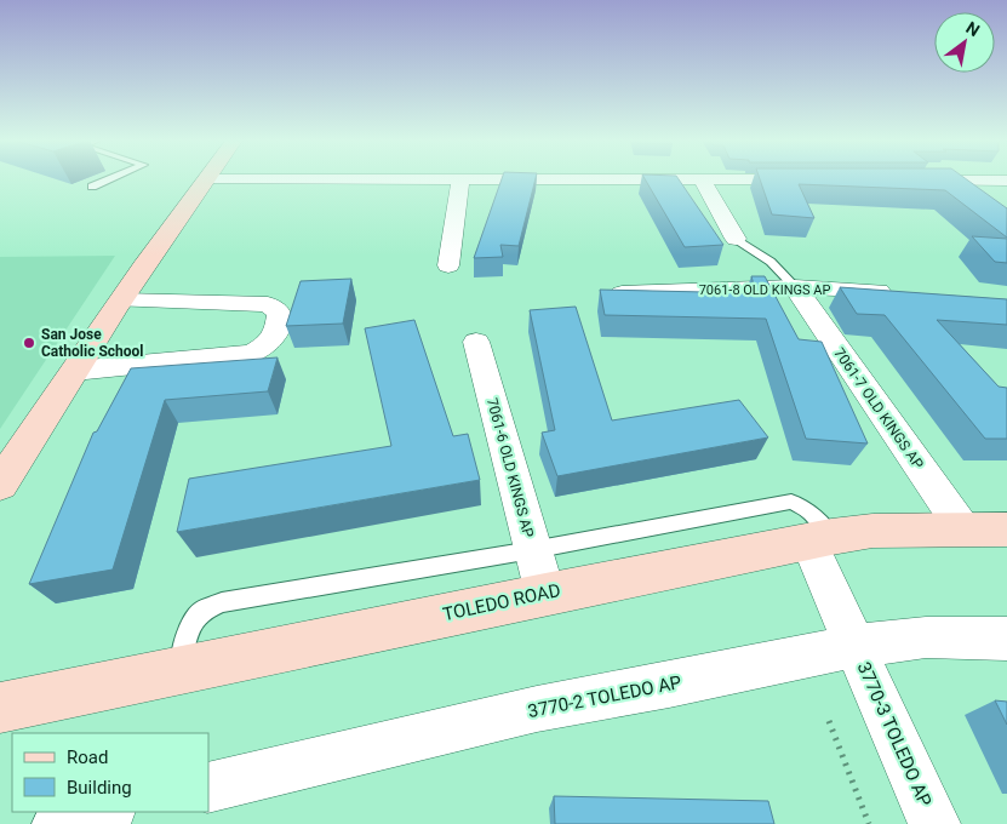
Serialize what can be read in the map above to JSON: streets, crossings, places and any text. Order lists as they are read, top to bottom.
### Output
{
  "streets": {
    "street": [
      "7061-8 OLD KINGS AP",
      "7061-7 OLD KINGS AP",
      "7061-6 OLD KINGS AP",
      "TOLEDO ROAD",
      "3770-2 TOLEDO AP",
      "3770-3 TOLEDO AP"
    ]
  },
  "crossings": [
    ["7061-8 OLD KINGS AP", "7061-7 OLD KINGS AP"],
    ["7061-7 OLD KINGS AP", "TOLEDO ROAD"],
    ["7061-6 OLD KINGS AP", "TOLEDO ROAD"],
    ["TOLEDO ROAD", "3770-3 TOLEDO AP"],
    ["3770-2 TOLEDO AP", "3770-3 TOLEDO AP"]
  ],
  "places": ["San Jose Catholic School"],
  "legend": ["Road", "Building"],
  "north": "top right"
}
